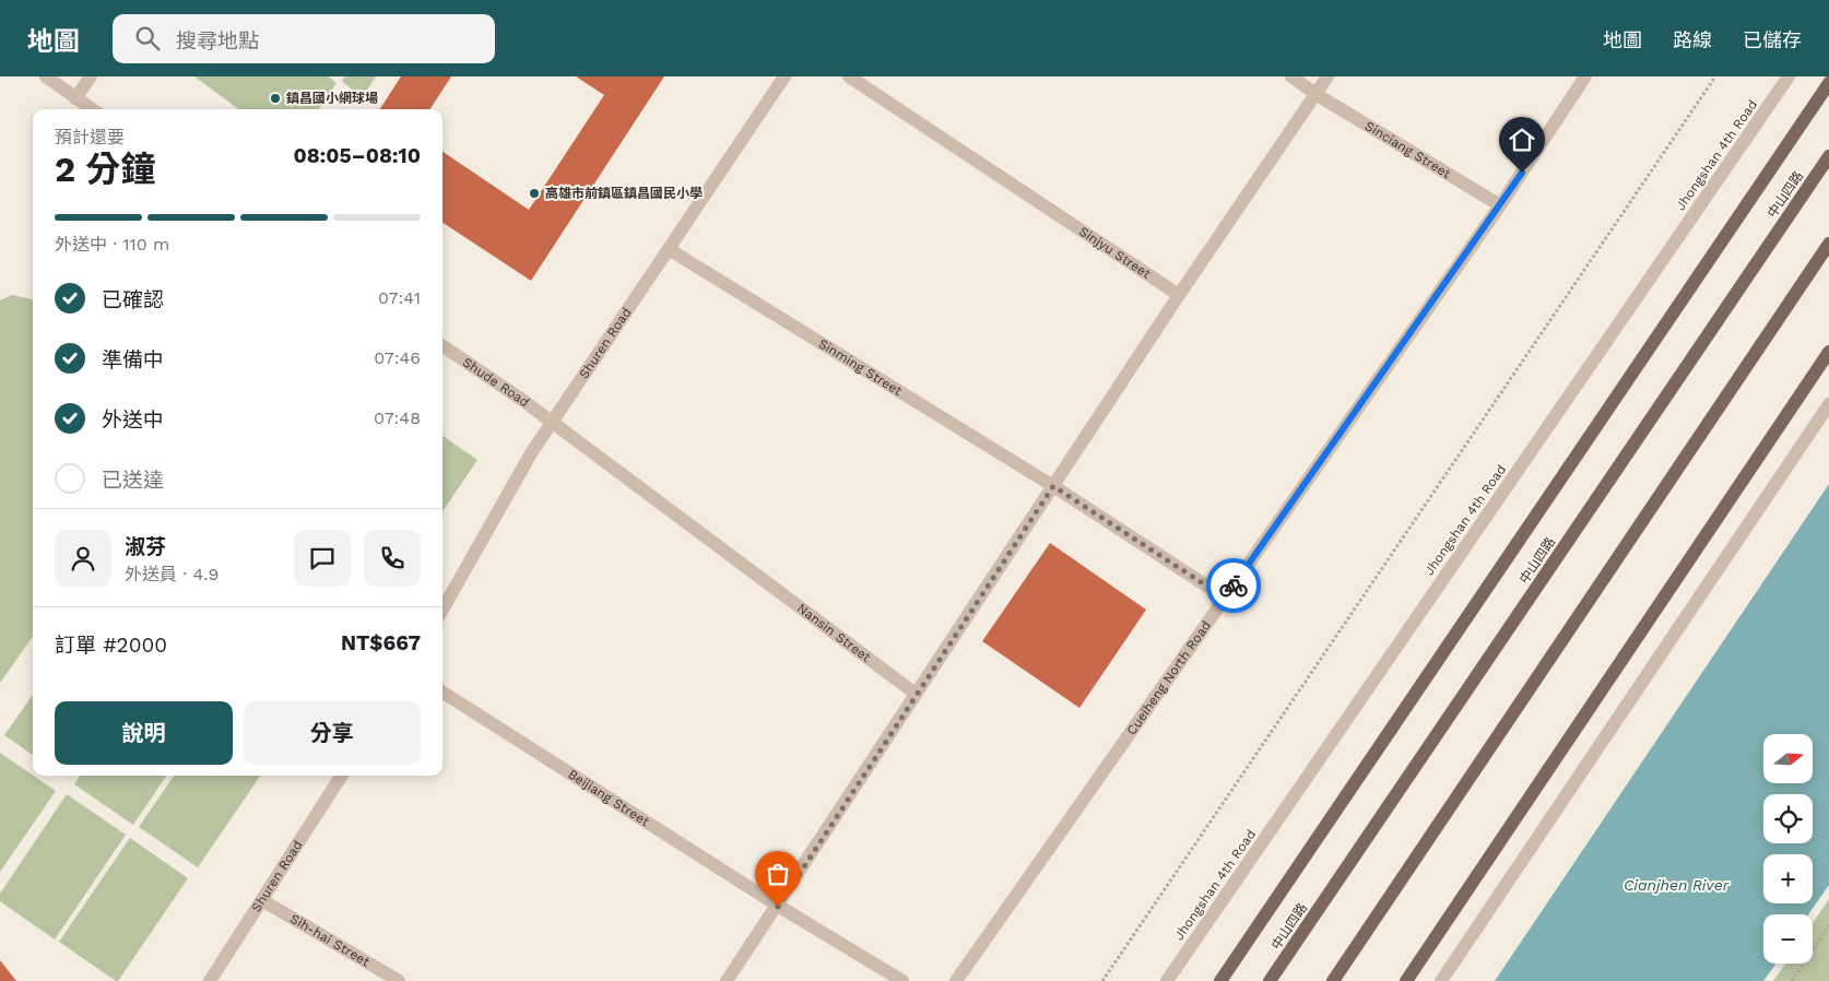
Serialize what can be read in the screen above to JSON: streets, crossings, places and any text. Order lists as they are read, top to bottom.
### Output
{
  "streets": {
    "main road": ["中山四路"],
    "street": [
      "Sinciang Street",
      "Jhongshan 4th Road",
      "Sinjyu Street",
      "Shuren Road",
      "Sinming Street",
      "Shude Road",
      "Nansin Street",
      "Cueiheng North Road",
      "Beijiang Street",
      "Sih-hai Street"
    ]
  },
  "crossings": [
    ["Sinciang Street", "Cueiheng North Road"],
    ["Shuren Road", "Sinming Street"],
    ["Shuren Road", "Shude Road"],
    ["Shuren Road", "Nansin Street"],
    ["Shuren Road", "Sih-hai Street"],
    ["Sinming Street", "Cueiheng North Road"],
    ["Shude Road", "Nansin Street"]
  ],
  "water": ["Cianjhen River"],
  "places": ["鎮昌國小網球場", "高雄市前鎮區鎮昌國民小學"],
  "north": "right",
  "page": {
    "header": "地圖",
    "search": "搜尋地點",
    "nav": ["地圖", "路線", "已儲存"],
    "heading": ["2 分鐘", "預計還要", "08:05–08:10"],
    "panel": [
      "淑芬",
      "外送員 · 4.9",
      "訂單 #2000",
      "NT$667"
    ],
    "bar": "外送中 · 110 m",
    "list": [
      ["已確認", "07:41"],
      ["準備中", "07:46"],
      ["外送中", "07:48"],
      "已送達"
    ],
    "buttons": ["說明", "分享"],
    "map_buttons": ["+", "−"]
  }
}
